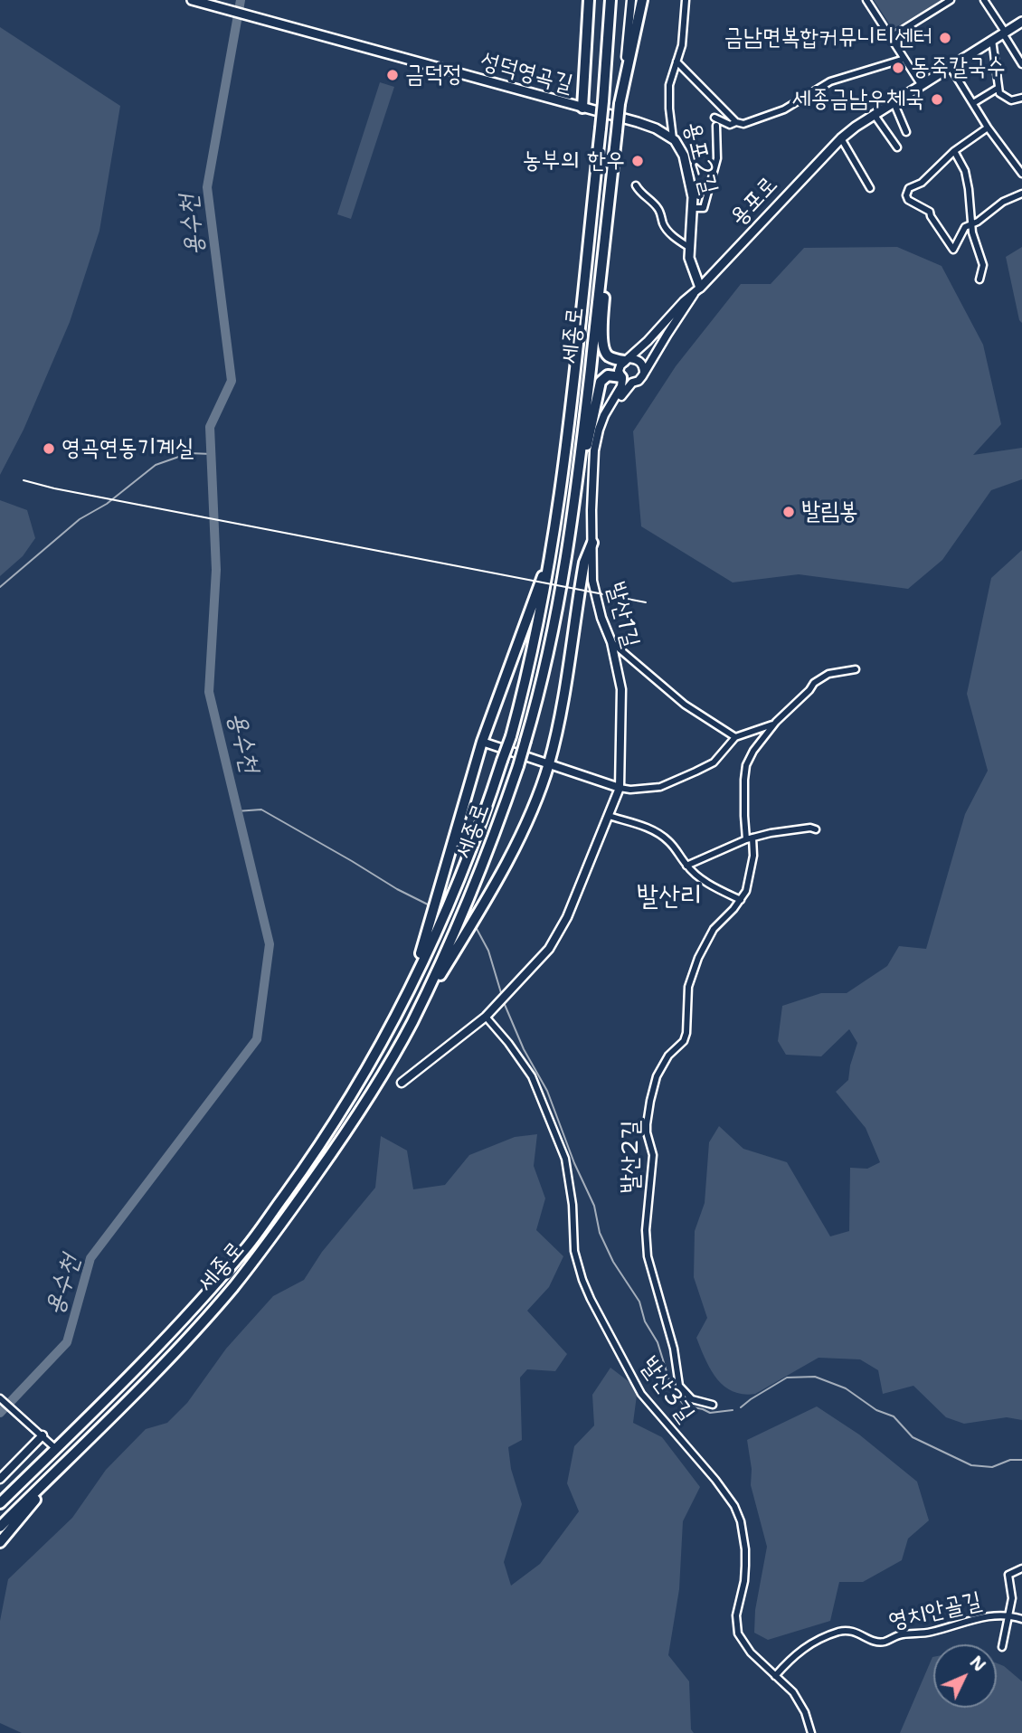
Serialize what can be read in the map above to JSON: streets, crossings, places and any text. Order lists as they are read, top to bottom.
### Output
{
  "streets": {
    "highway": ["세종로"],
    "main road": ["성덕영곡길", "용포2길", "용포로"],
    "street": [
      "발산1길",
      "발산2길",
      "발산3길",
      "영치안골길"
    ]
  },
  "crossings": [
    ["성덕영곡길", "용포2길"],
    ["용포2길", "용포로"],
    ["발산1길", "발산3길"],
    ["발산3길", "영치안골길"]
  ],
  "districts": ["발산리"],
  "water": ["용수천"],
  "places": [
    "금남면복합커뮤니티센터",
    "동죽칼국수",
    "금덕정",
    "세종금남우체국",
    "농부의 한우",
    "영곡연동기계실",
    "발림봉"
  ],
  "north": "top right"
}
